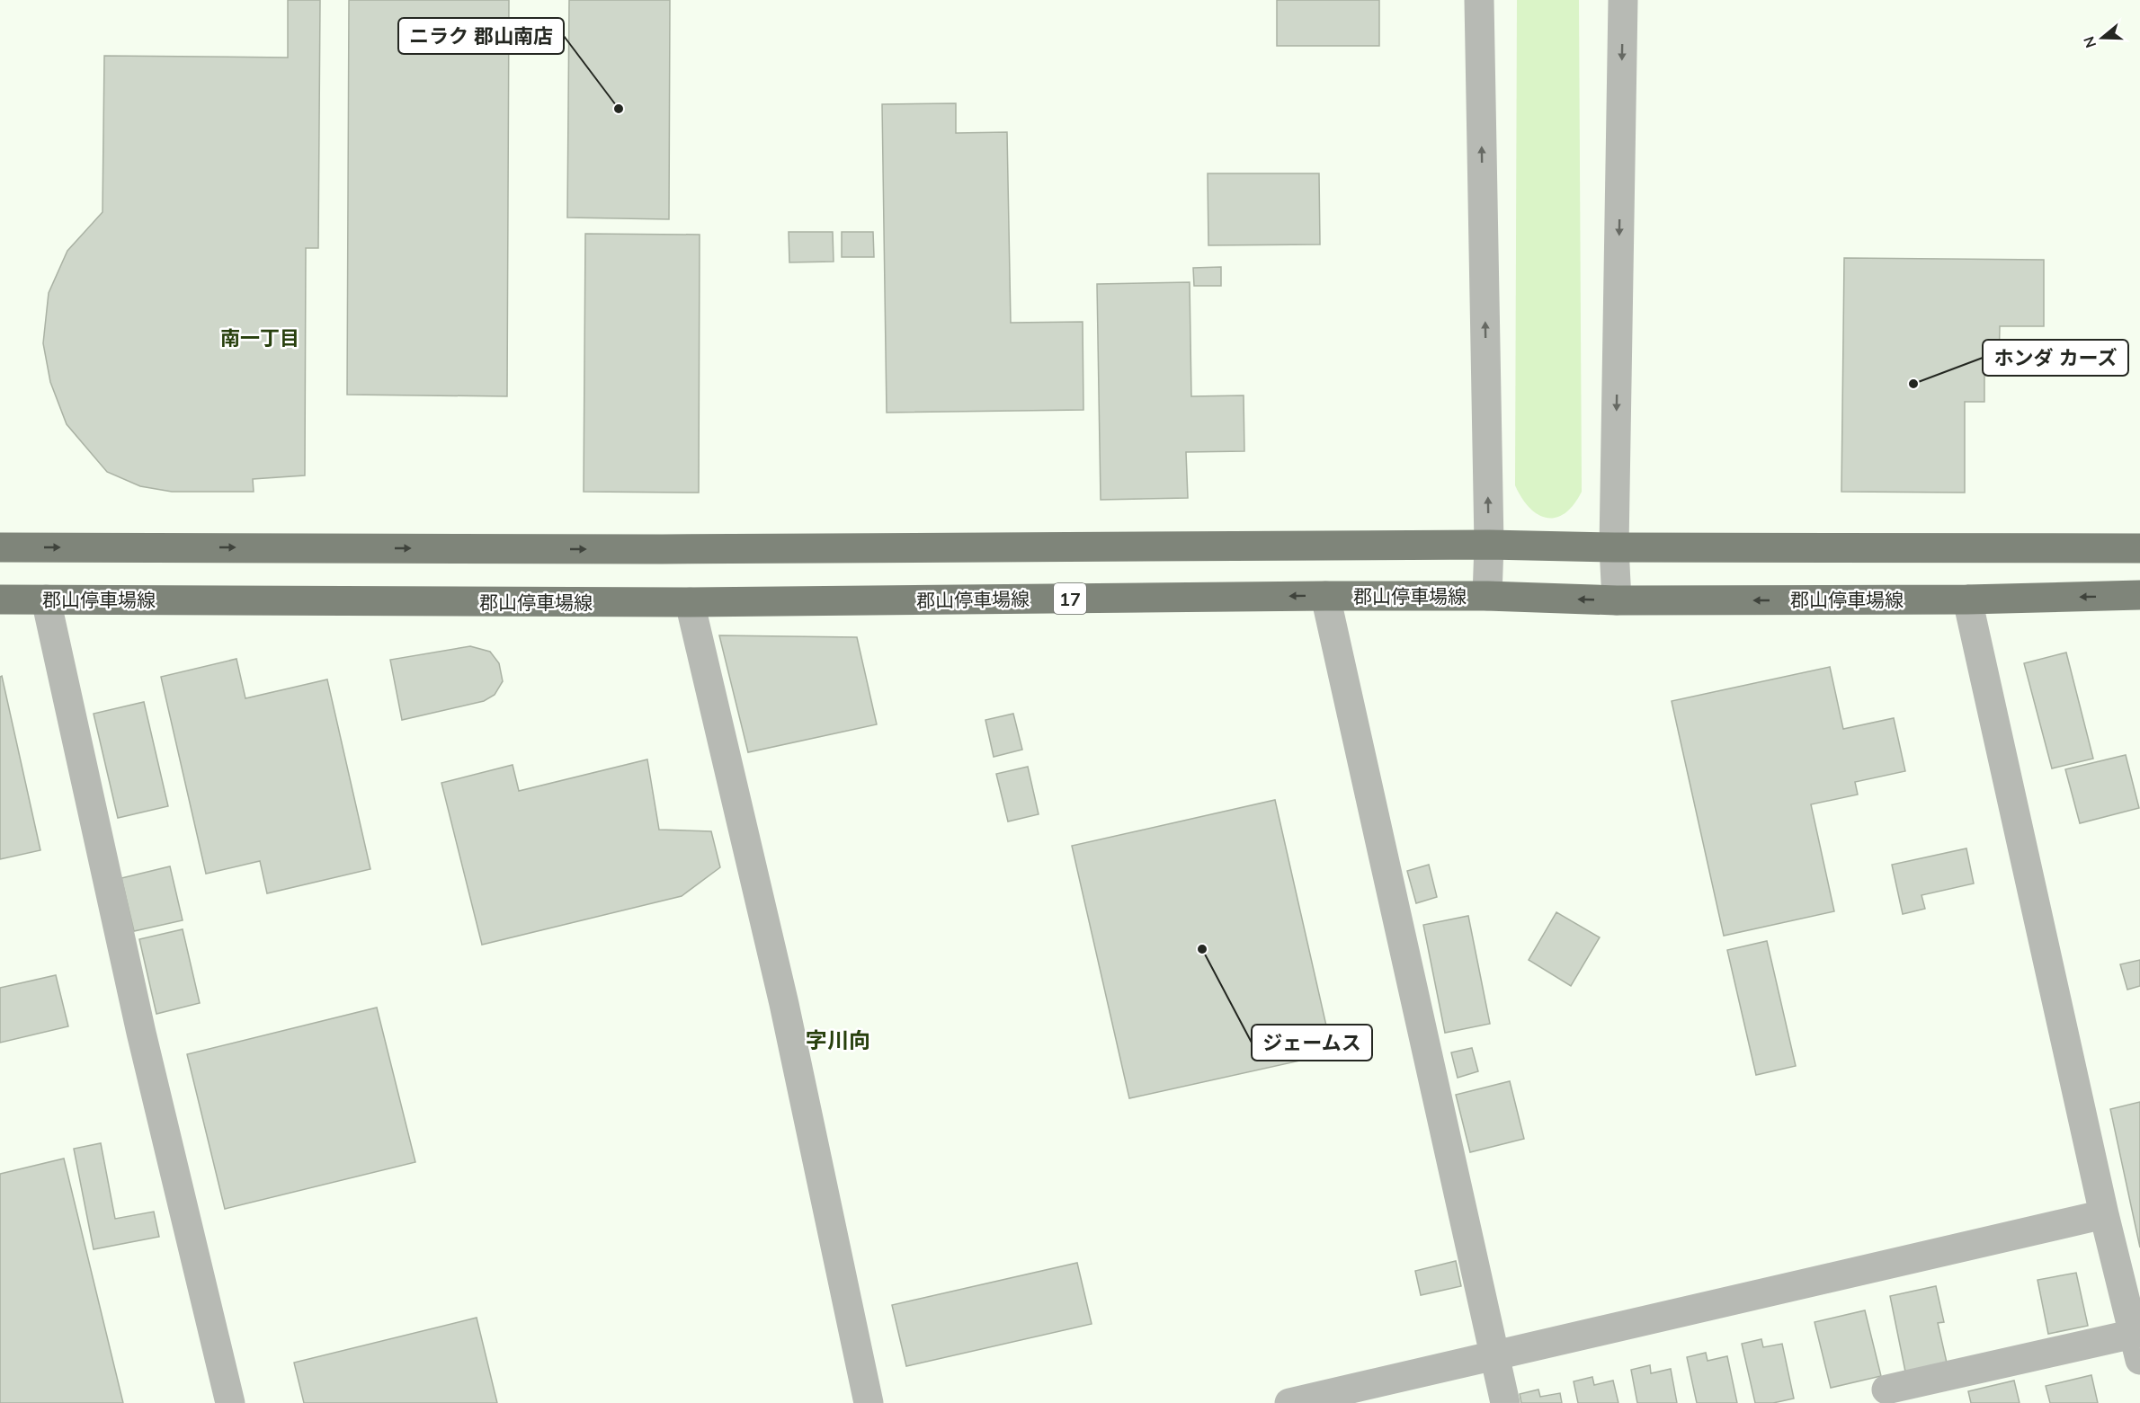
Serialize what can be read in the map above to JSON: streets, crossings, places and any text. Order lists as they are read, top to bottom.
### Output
{
  "streets": {
    "main road": ["郡山停車場線", "17"]
  },
  "districts": ["南一丁目", "字川向"],
  "places": ["ニラク 郡山南店", "ホンダ カーズ", "ジェームス"],
  "north": "left"
}
